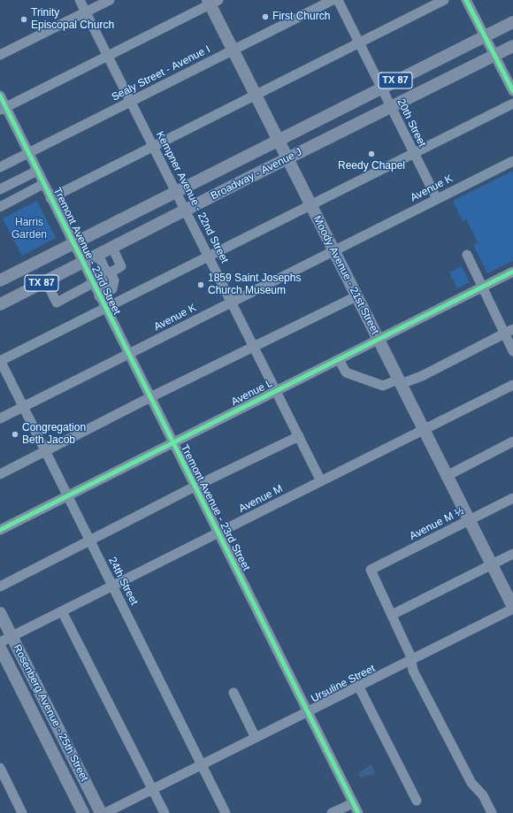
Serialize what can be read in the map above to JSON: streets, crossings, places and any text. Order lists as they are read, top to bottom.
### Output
{
  "streets": {
    "main road": [
      "TX 87",
      "Broadway - Avenue J",
      "Moody Avenue - 21st Street",
      "Rosenberg Avenue - 25th Street"
    ],
    "street": [
      "Sealy Street - Avenue I",
      "20th Street",
      "Avenue K",
      "Kempner Avenue - 22nd Street",
      "Tremont Avenue - 23rd Street",
      "Avenue L",
      "Avenue M",
      "Avenue M ½",
      "24th Street",
      "Ursuline Street"
    ]
  },
  "crossings": [
    ["Sealy Street - Avenue I", "Kempner Avenue - 22nd Street"],
    ["Sealy Street - Avenue I", "Tremont Avenue - 23rd Street"],
    ["Sealy Street - Avenue I", "Moody Avenue - 21st Street"],
    ["20th Street", "Broadway - Avenue J"],
    ["20th Street", "Avenue K"],
    ["Broadway - Avenue J", "Kempner Avenue - 22nd Street"],
    ["Broadway - Avenue J", "Tremont Avenue - 23rd Street"],
    ["Broadway - Avenue J", "Moody Avenue - 21st Street"],
    ["Avenue K", "Kempner Avenue - 22nd Street"],
    ["Avenue K", "Tremont Avenue - 23rd Street"],
    ["Avenue K", "Moody Avenue - 21st Street"],
    ["Avenue K", "24th Street"],
    ["Kempner Avenue - 22nd Street", "Avenue L"],
    ["Kempner Avenue - 22nd Street", "Avenue M"],
    ["Tremont Avenue - 23rd Street", "Avenue L"],
    ["Tremont Avenue - 23rd Street", "Avenue M"],
    ["Tremont Avenue - 23rd Street", "Ursuline Street"],
    ["Moody Avenue - 21st Street", "Avenue L"],
    ["Moody Avenue - 21st Street", "Avenue M"],
    ["Moody Avenue - 21st Street", "Avenue M ½"],
    ["Moody Avenue - 21st Street", "Ursuline Street"],
    ["Avenue L", "24th Street"],
    ["Avenue M", "24th Street"],
    ["Avenue M", "Rosenberg Avenue - 25th Street"],
    ["24th Street", "Ursuline Street"]
  ],
  "parks": ["Harris Garden"],
  "places": [
    "First Church",
    "Trinity Episcopal Church",
    "Reedy Chapel",
    "1859 Saint Josephs Church Museum",
    "Congregation Beth Jacob"
  ]
}
